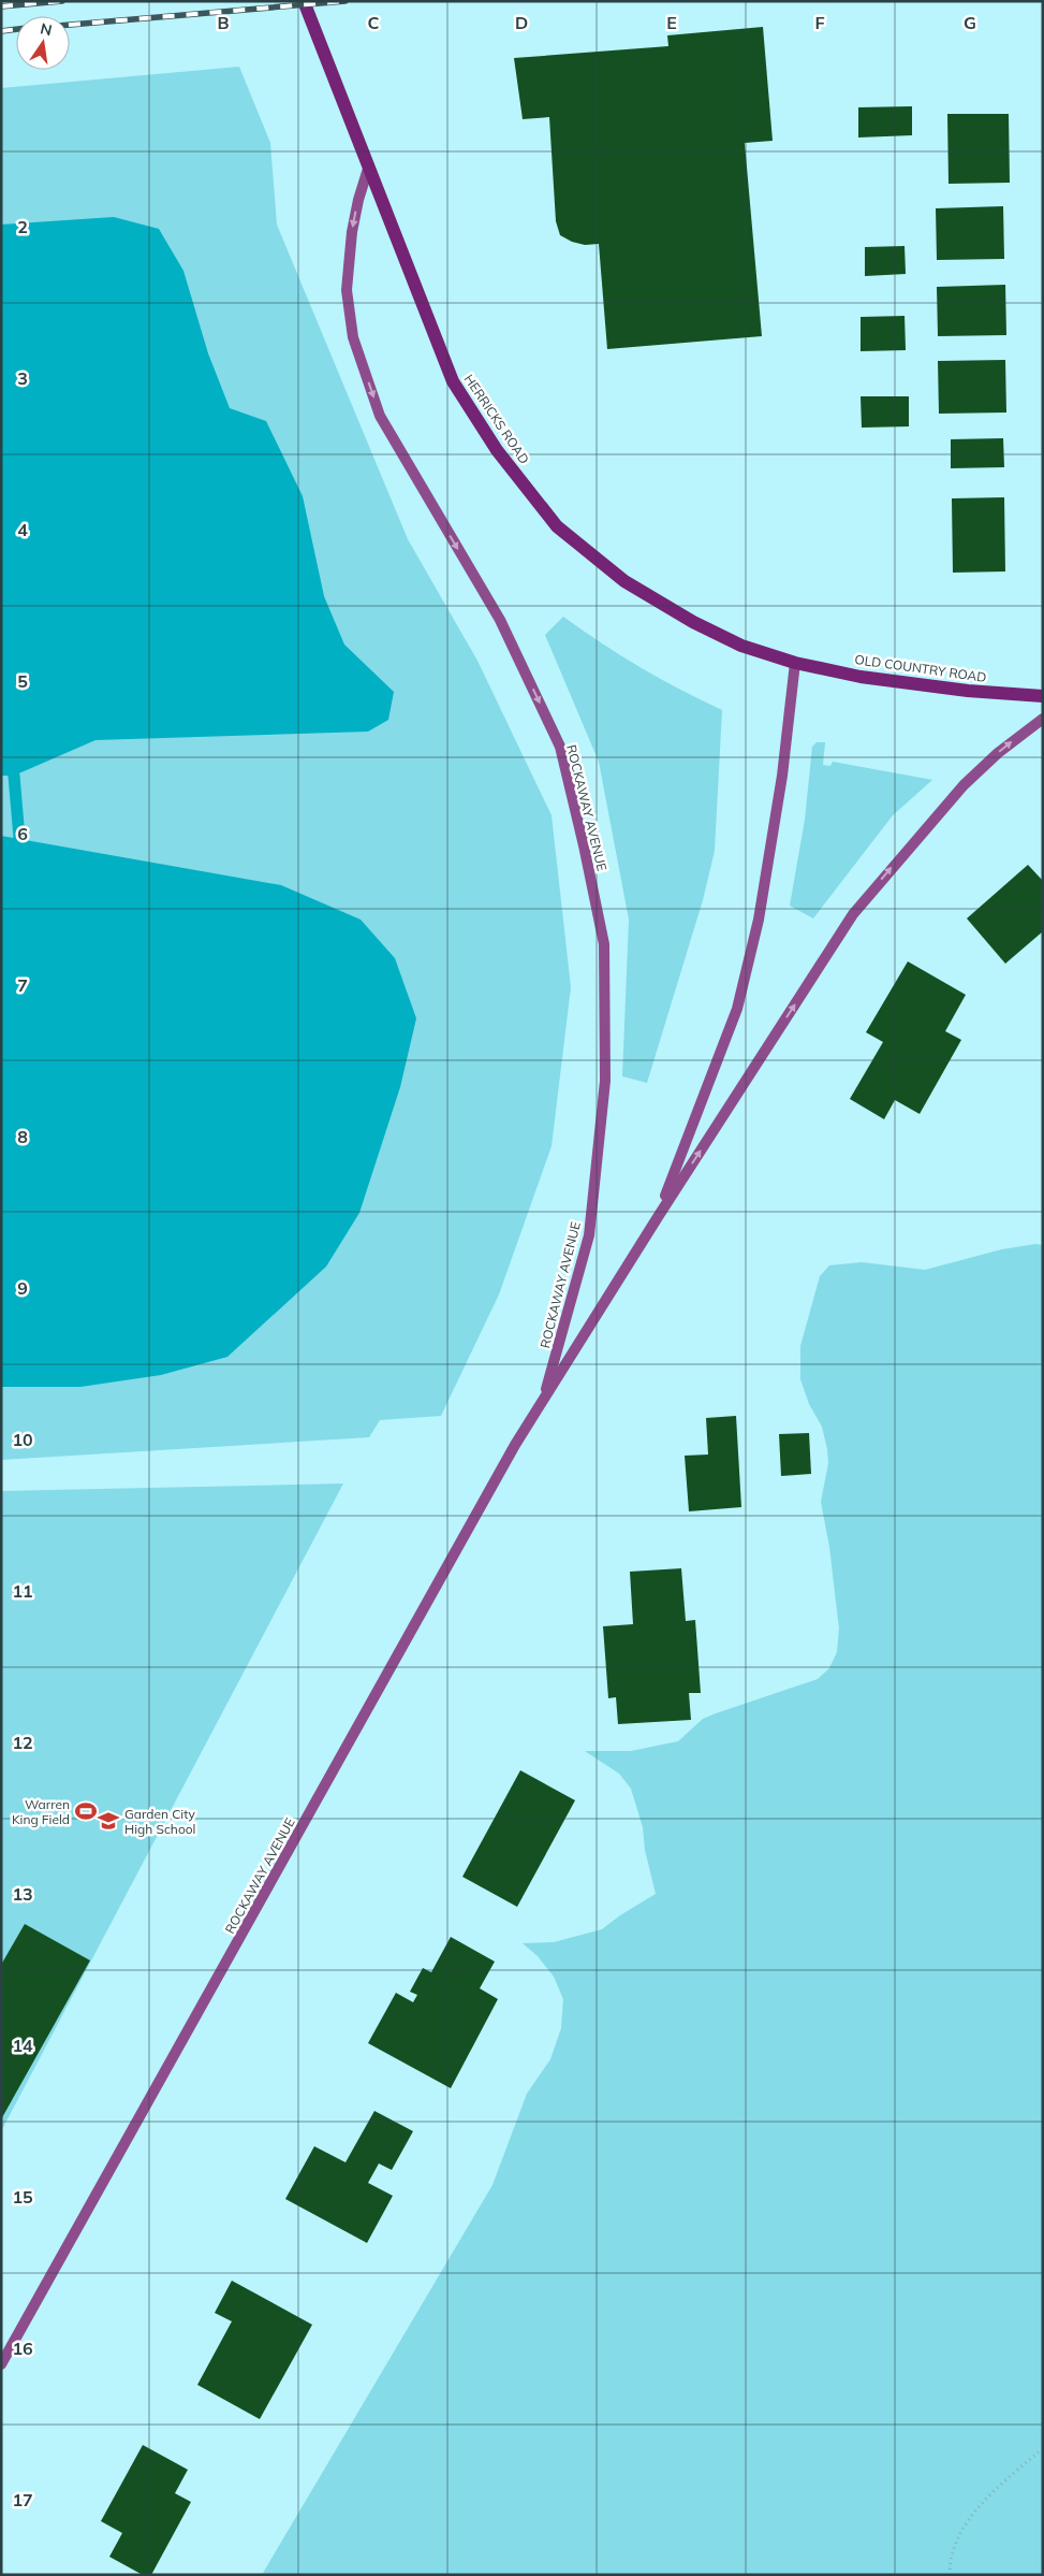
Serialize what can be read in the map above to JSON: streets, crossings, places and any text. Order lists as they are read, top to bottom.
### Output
{
  "streets": {
    "main road": ["HERRICKS ROAD", "OLD COUNTRY ROAD", "ROCKAWAY AVENUE"]
  },
  "crossings": [
    ["HERRICKS ROAD", "OLD COUNTRY ROAD"],
    ["HERRICKS ROAD", "ROCKAWAY AVENUE"],
    ["OLD COUNTRY ROAD", "ROCKAWAY AVENUE"]
  ],
  "places": {
    "sports": ["Warren King Field"],
    "school or university": ["Garden City High School"]
  },
  "north": "top",
  "grid": {
    "columns": [
      "B",
      "C",
      "D",
      "E",
      "F",
      "G"
    ],
    "rows": [
      "2",
      "3",
      "4",
      "5",
      "6",
      "7",
      "8",
      "9",
      "10",
      "11",
      "12",
      "13",
      "14",
      "15",
      "16",
      "17"
    ]
  }
}
